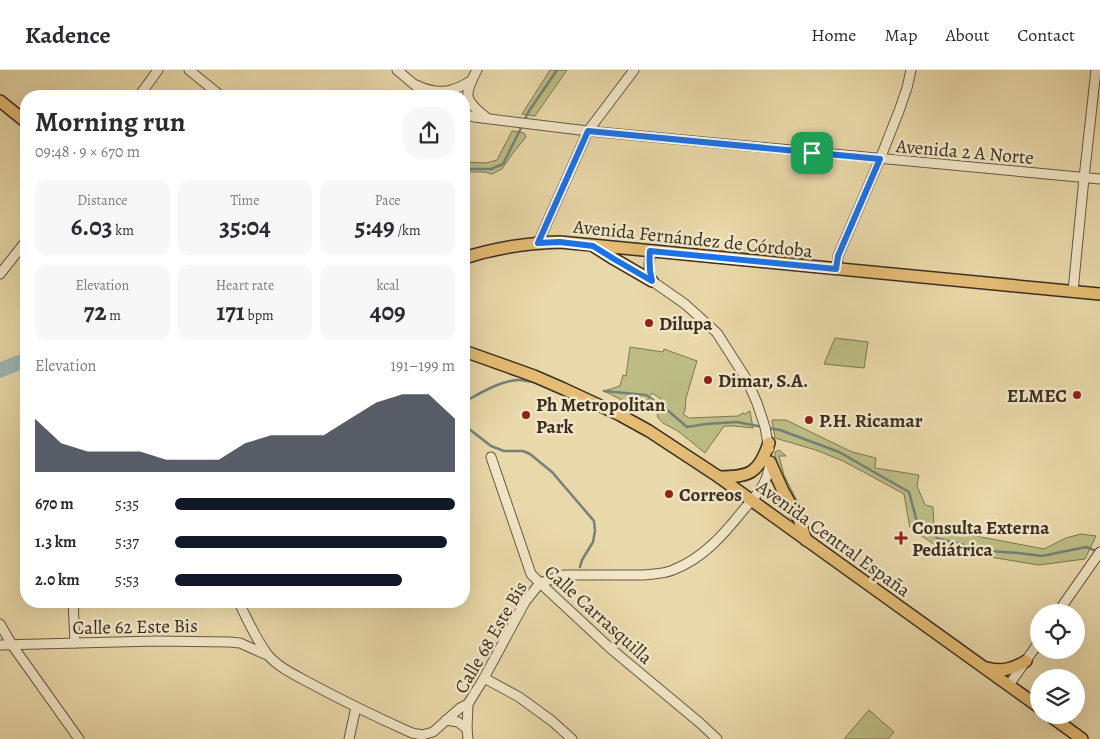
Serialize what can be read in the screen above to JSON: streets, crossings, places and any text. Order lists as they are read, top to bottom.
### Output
{
  "streets": {
    "main road": ["Avenida Fernández de Córdoba", "Avenida Central España"],
    "street": [
      "Avenida 2 A Norte",
      "Calle Carrasquilla",
      "Calle 62 Este Bis",
      "Calle 68 Este Bis"
    ]
  },
  "crossings": [
    ["Avenida Central España", "Calle 68 Este Bis"],
    ["Calle Carrasquilla", "Calle 68 Este Bis"]
  ],
  "places": {
    "other": [
      "Dilupa",
      "Dimar, S.A.",
      "ELMEC",
      "Ph Metropolitan Park",
      "P.H. Ricamar",
      "Correos"
    ],
    "health": ["Consulta Externa Pediátrica"]
  },
  "page": {
    "header": "Kadence",
    "nav": [
      "Home",
      "Map",
      "About",
      "Contact"
    ],
    "heading": ["Morning run", "09:48 · 9 × 670 m"],
    "stats": [
      ["Distance", "6.03 km"],
      ["Time", "35:04"],
      ["Pace", "5:49 /km"],
      ["Elevation", "72 m"],
      ["Heart rate", "171 bpm"],
      ["kcal", "409"]
    ],
    "chart": ["Elevation", "191–199 m"],
    "list": [
      {
        "name": "670 m",
        "note": "5:35"
      },
      {
        "name": "1.3 km",
        "note": "5:37"
      },
      {
        "name": "2.0 km",
        "note": "5:53"
      }
    ]
  }
}
